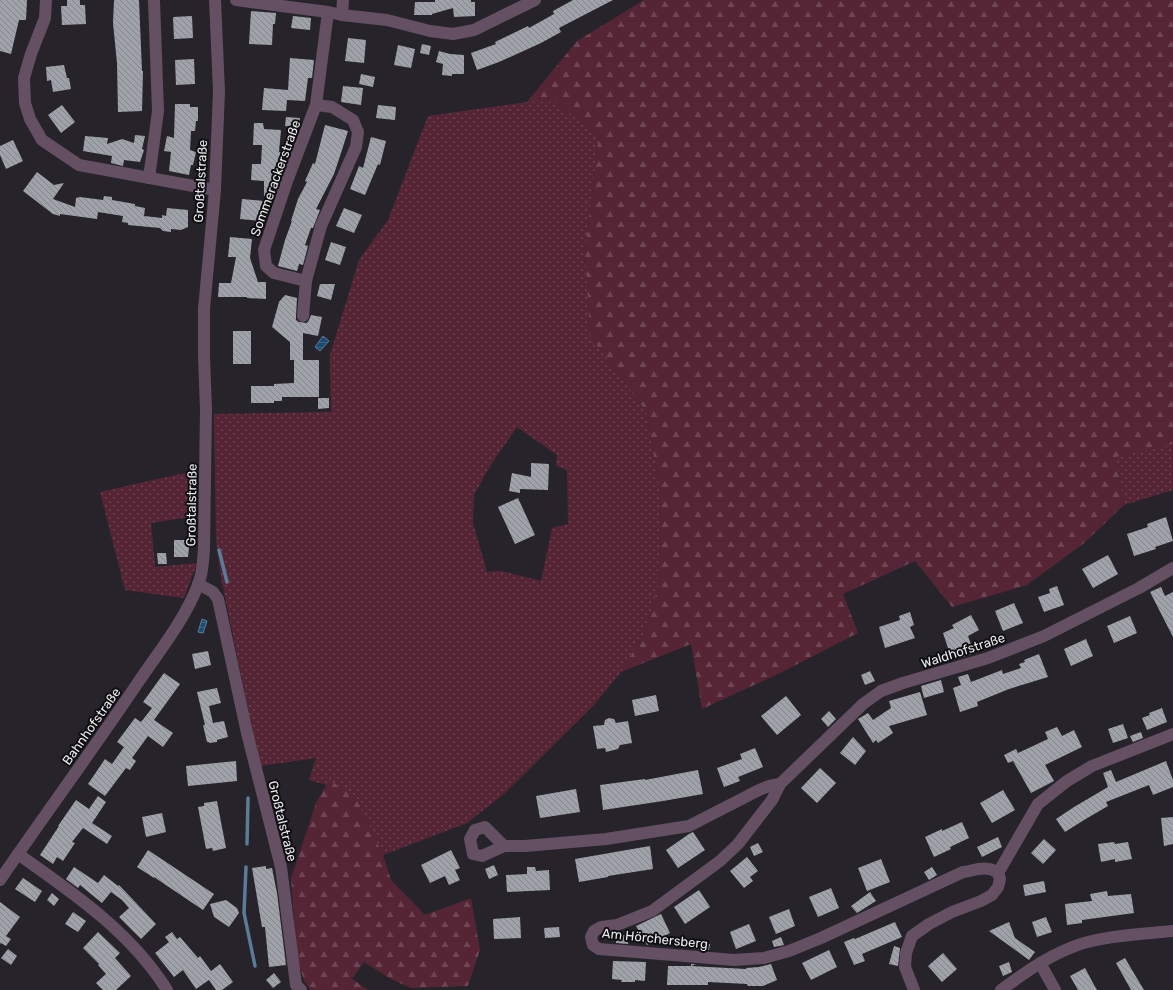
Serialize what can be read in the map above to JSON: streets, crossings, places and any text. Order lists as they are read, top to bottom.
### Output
{
  "streets": {
    "street": [
      "Sommerackerstraße",
      "Großtalstraße",
      "Waldhofstraße",
      "Bahnhofstraße",
      "Am Hörchersberg"
    ]
  },
  "crossings": [
    ["Großtalstraße", "Bahnhofstraße"],
    ["Waldhofstraße", "Am Hörchersberg"]
  ]
}
